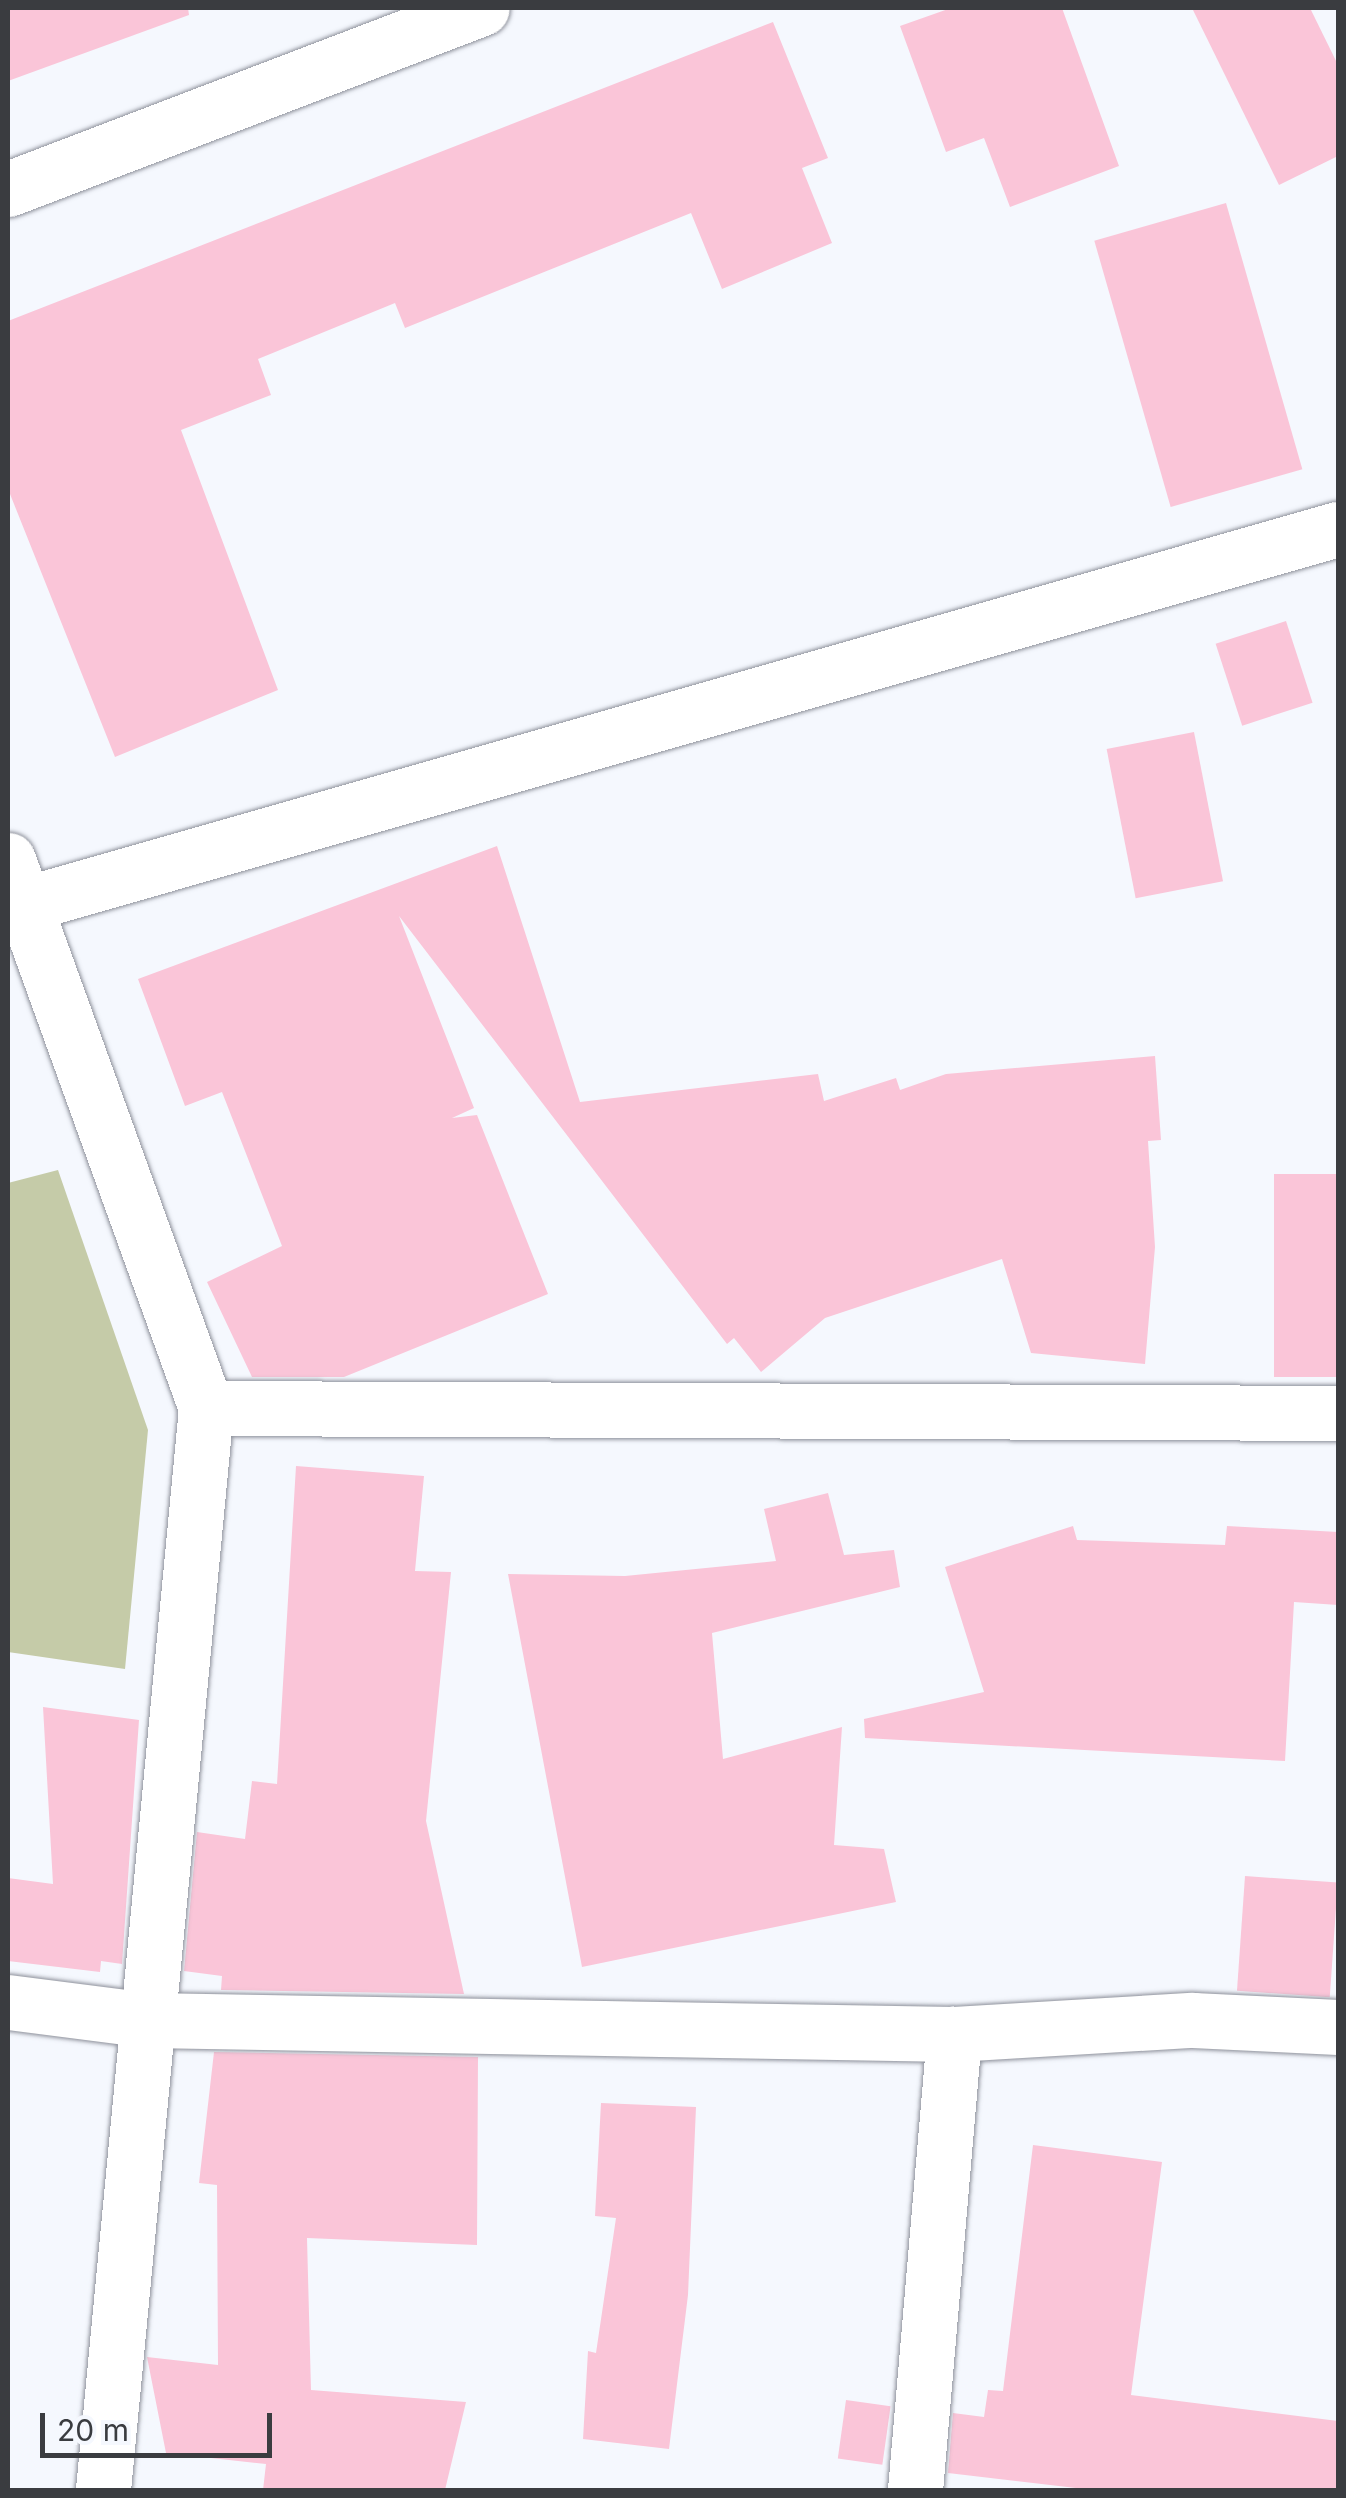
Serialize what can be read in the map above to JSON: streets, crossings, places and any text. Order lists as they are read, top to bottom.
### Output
{
  "scale_bar": "20 m"
}
